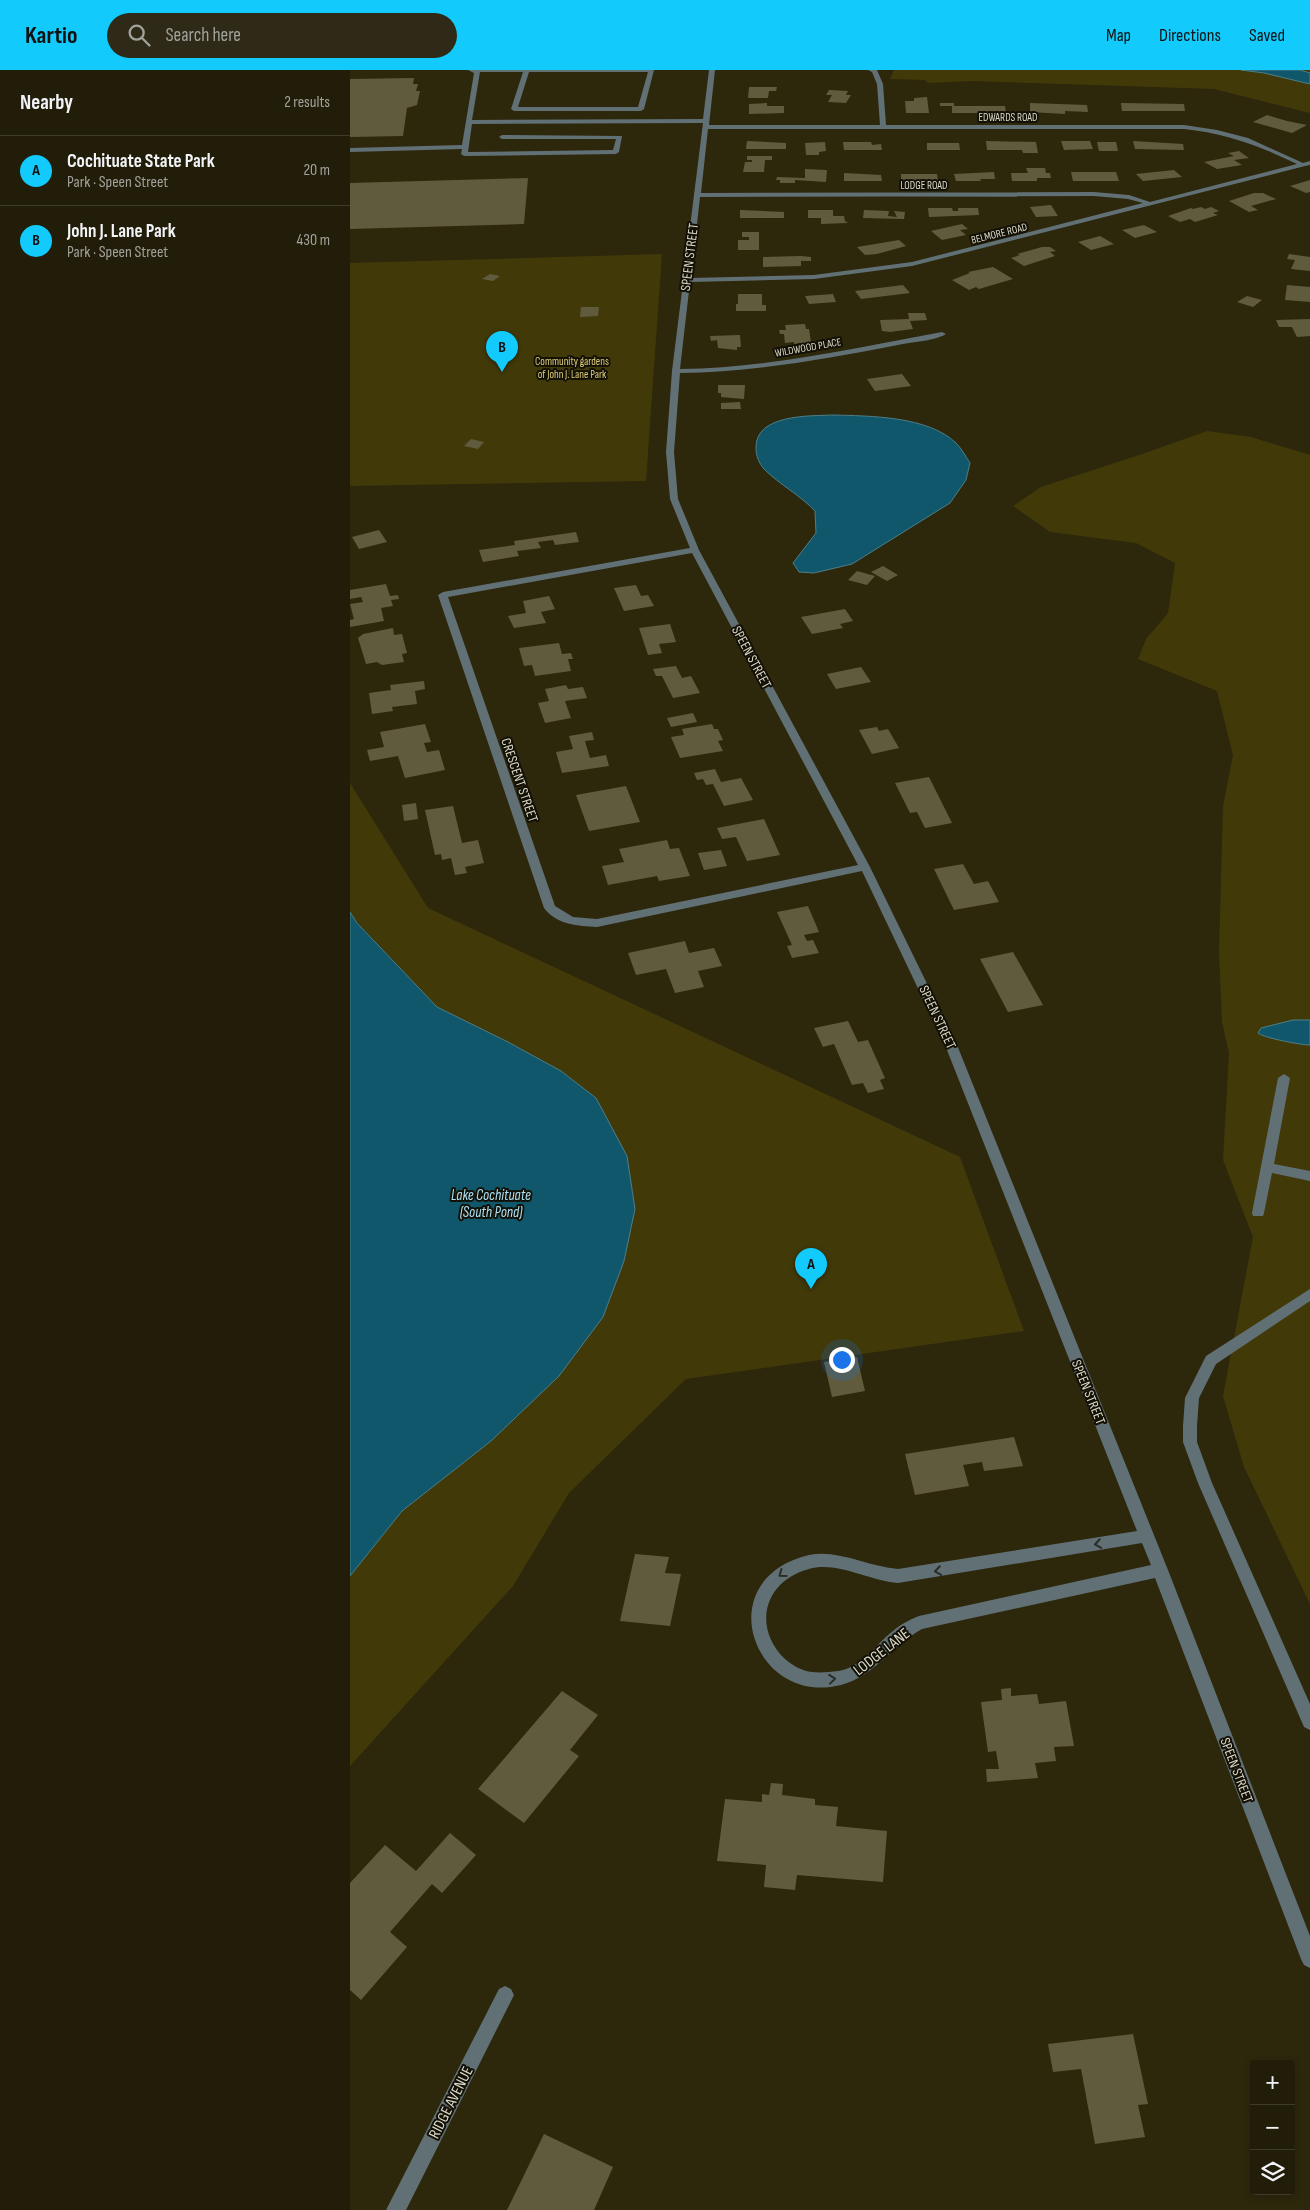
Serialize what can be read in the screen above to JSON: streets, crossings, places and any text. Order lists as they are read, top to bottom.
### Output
{
  "streets": {
    "street": [
      "EDWARDS ROAD",
      "LODGE ROAD",
      "BELMORE ROAD",
      "SPEEN STREET",
      "WILDWOOD PLACE",
      "CRESCENT STREET",
      "LODGE LANE",
      "RIDGE AVENUE"
    ]
  },
  "crossings": [
    ["EDWARDS ROAD", "BELMORE ROAD"],
    ["EDWARDS ROAD", "SPEEN STREET"],
    ["LODGE ROAD", "BELMORE ROAD"],
    ["LODGE ROAD", "SPEEN STREET"],
    ["BELMORE ROAD", "SPEEN STREET"],
    ["SPEEN STREET", "WILDWOOD PLACE"],
    ["SPEEN STREET", "CRESCENT STREET"],
    ["SPEEN STREET", "LODGE LANE"]
  ],
  "water": ["Lake Cochituate (South Pond)"],
  "parks": ["Community gardens of John J. Lane Park"],
  "page": {
    "header": "Kartio",
    "search": "Search here",
    "nav": ["Map", "Directions", "Saved"],
    "heading": ["Nearby", "2 results"],
    "list": [
      {
        "mark": "A",
        "name": "Cochituate State Park",
        "note": "Park · Speen Street",
        "value": "20 m"
      },
      {
        "mark": "B",
        "name": "John J. Lane Park",
        "note": "Park · Speen Street",
        "value": "430 m"
      }
    ],
    "pins": ["B", "A"],
    "map_buttons": ["+", "−"]
  }
}
